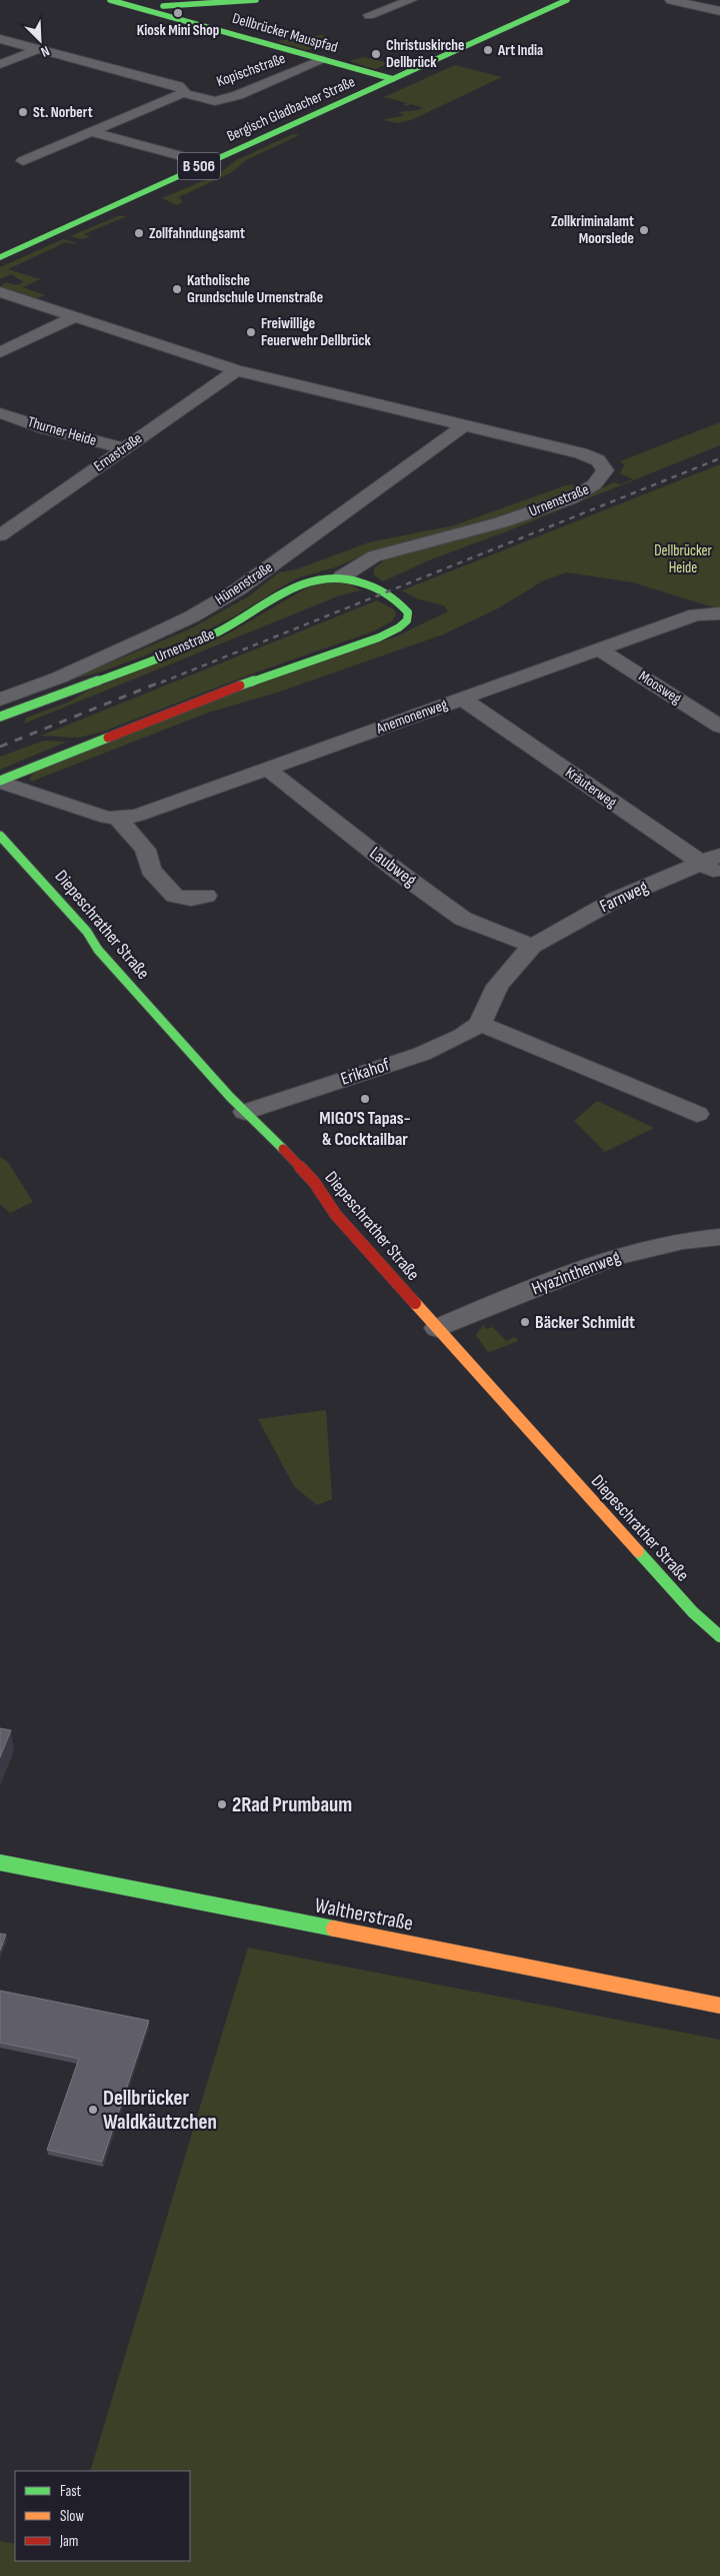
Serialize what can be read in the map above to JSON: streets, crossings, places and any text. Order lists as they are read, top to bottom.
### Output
{
  "streets": {
    "street": [
      "Dellbrücker Mauspfad",
      "Kopischstraße",
      "Bergisch Gladbacher Straße",
      "B 506",
      "Thurner Heide",
      "Ernastraße",
      "Urnenstraße",
      "Hünenstraße",
      "Moosweg",
      "Anemonenweg",
      "Kräuterweg",
      "Laubweg",
      "Farnweg",
      "Diepeschrather Straße",
      "Erikahof",
      "Hyazinthenweg",
      "Waltherstraße"
    ]
  },
  "crossings": [
    ["Dellbrücker Mauspfad", "Kopischstraße"],
    ["Dellbrücker Mauspfad", "Bergisch Gladbacher Straße"],
    ["Thurner Heide", "Ernastraße"],
    ["Ernastraße", "Urnenstraße"],
    ["Urnenstraße", "Hünenstraße"],
    ["Moosweg", "Anemonenweg"],
    ["Anemonenweg", "Kräuterweg"],
    ["Anemonenweg", "Laubweg"],
    ["Kräuterweg", "Farnweg"],
    ["Laubweg", "Farnweg"],
    ["Diepeschrather Straße", "Erikahof"],
    ["Diepeschrather Straße", "Hyazinthenweg"]
  ],
  "parks": ["Dellbrücker Heide"],
  "places": [
    "Kiosk Mini Shop",
    "Art India",
    "Christuskirche Dellbrück",
    "St. Norbert",
    "Zollkriminalamt Moorslede",
    "Zollfahndungsamt",
    "Katholische Grundschule Urnenstraße",
    "Freiwillige Feuerwehr Dellbrück",
    "MIGO'S Tapas- & Cocktailbar",
    "Bäcker Schmidt",
    "2Rad Prumbaum",
    "Dellbrücker Waldkäutzchen"
  ],
  "legend": ["Fast", "Slow", "Jam"],
  "north": "bottom right"
}
